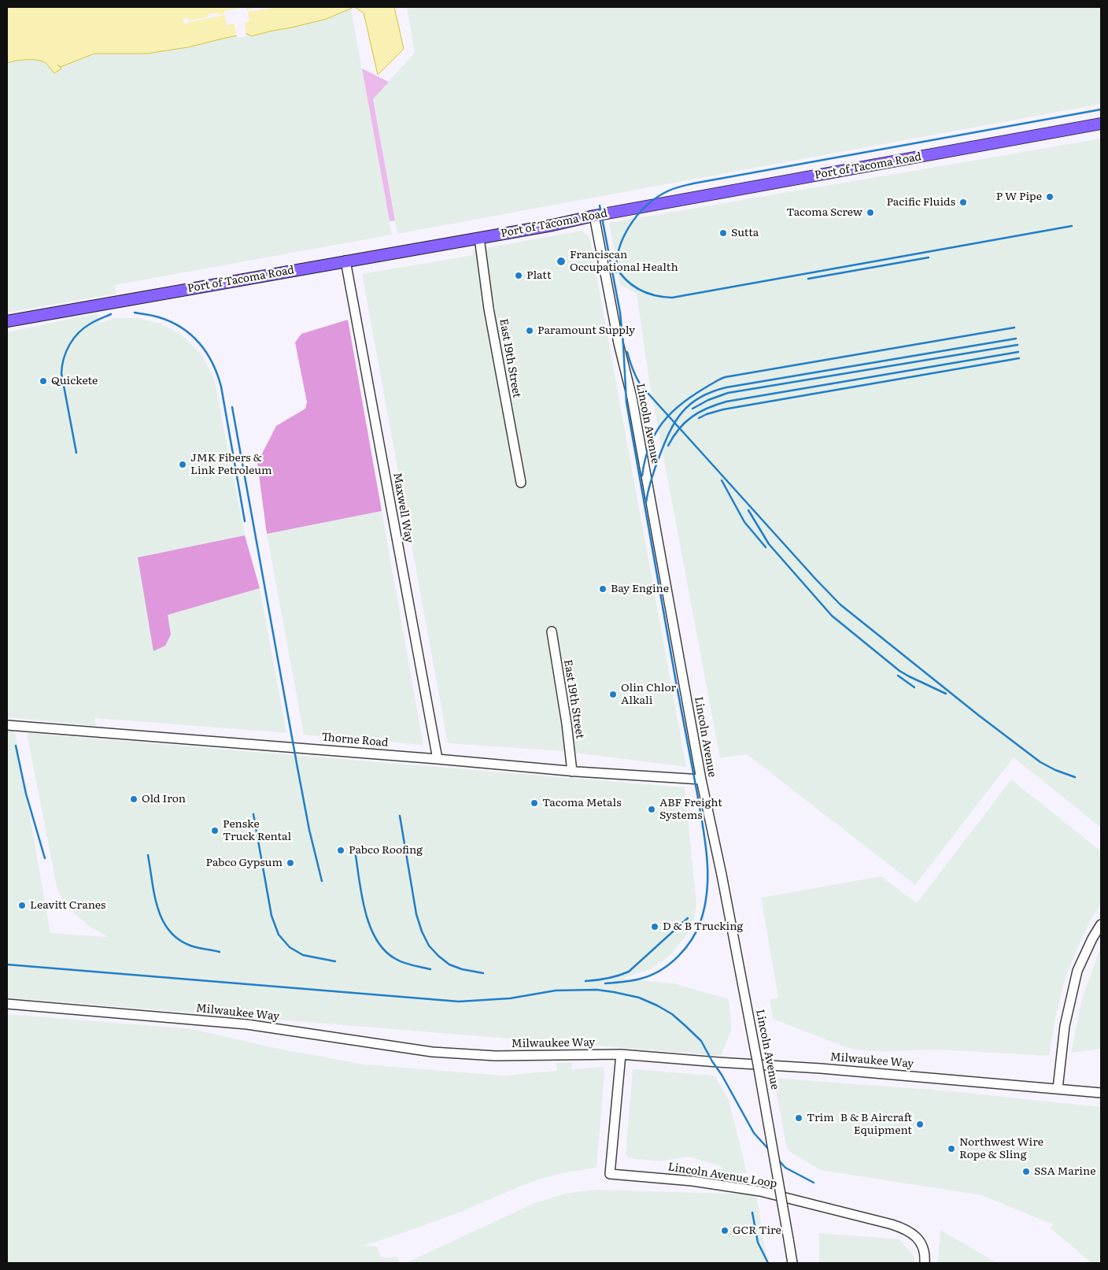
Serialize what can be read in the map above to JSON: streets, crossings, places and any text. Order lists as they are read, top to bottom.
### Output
{
  "streets": {
    "main road": ["Port of Tacoma Road"],
    "street": [
      "East 19th Street",
      "Lincoln Avenue",
      "Maxwell Way",
      "Thorne Road",
      "Milwaukee Way",
      "Lincoln Avenue Loop"
    ]
  },
  "crossings": [
    ["Port of Tacoma Road", "East 19th Street"],
    ["Port of Tacoma Road", "Lincoln Avenue"],
    ["Port of Tacoma Road", "Maxwell Way"],
    ["East 19th Street", "Thorne Road"],
    ["Lincoln Avenue", "Thorne Road"],
    ["Maxwell Way", "Thorne Road"],
    ["Milwaukee Way", "Lincoln Avenue Loop"]
  ],
  "places": [
    "P W Pipe",
    "Pacific Fluids",
    "Tacoma Screw",
    "Sutta",
    "Franciscan Occupational Health",
    "Platt",
    "Paramount Supply",
    "Quickete",
    "JMK Fibers & Link Petroleum",
    "Bay Engine",
    "Olin Chlor Alkali",
    "Old Iron",
    "Tacoma Metals",
    "ABF Freight Systems",
    "Penske Truck Rental",
    "Pabco Roofing",
    "Pabco Gypsum",
    "Leavitt Cranes",
    "D & B Trucking",
    "Trim",
    "B & B Aircraft Equipment",
    "Northwest Wire Rope & Sling",
    "SSA Marine",
    "GCR Tire"
  ]
}
